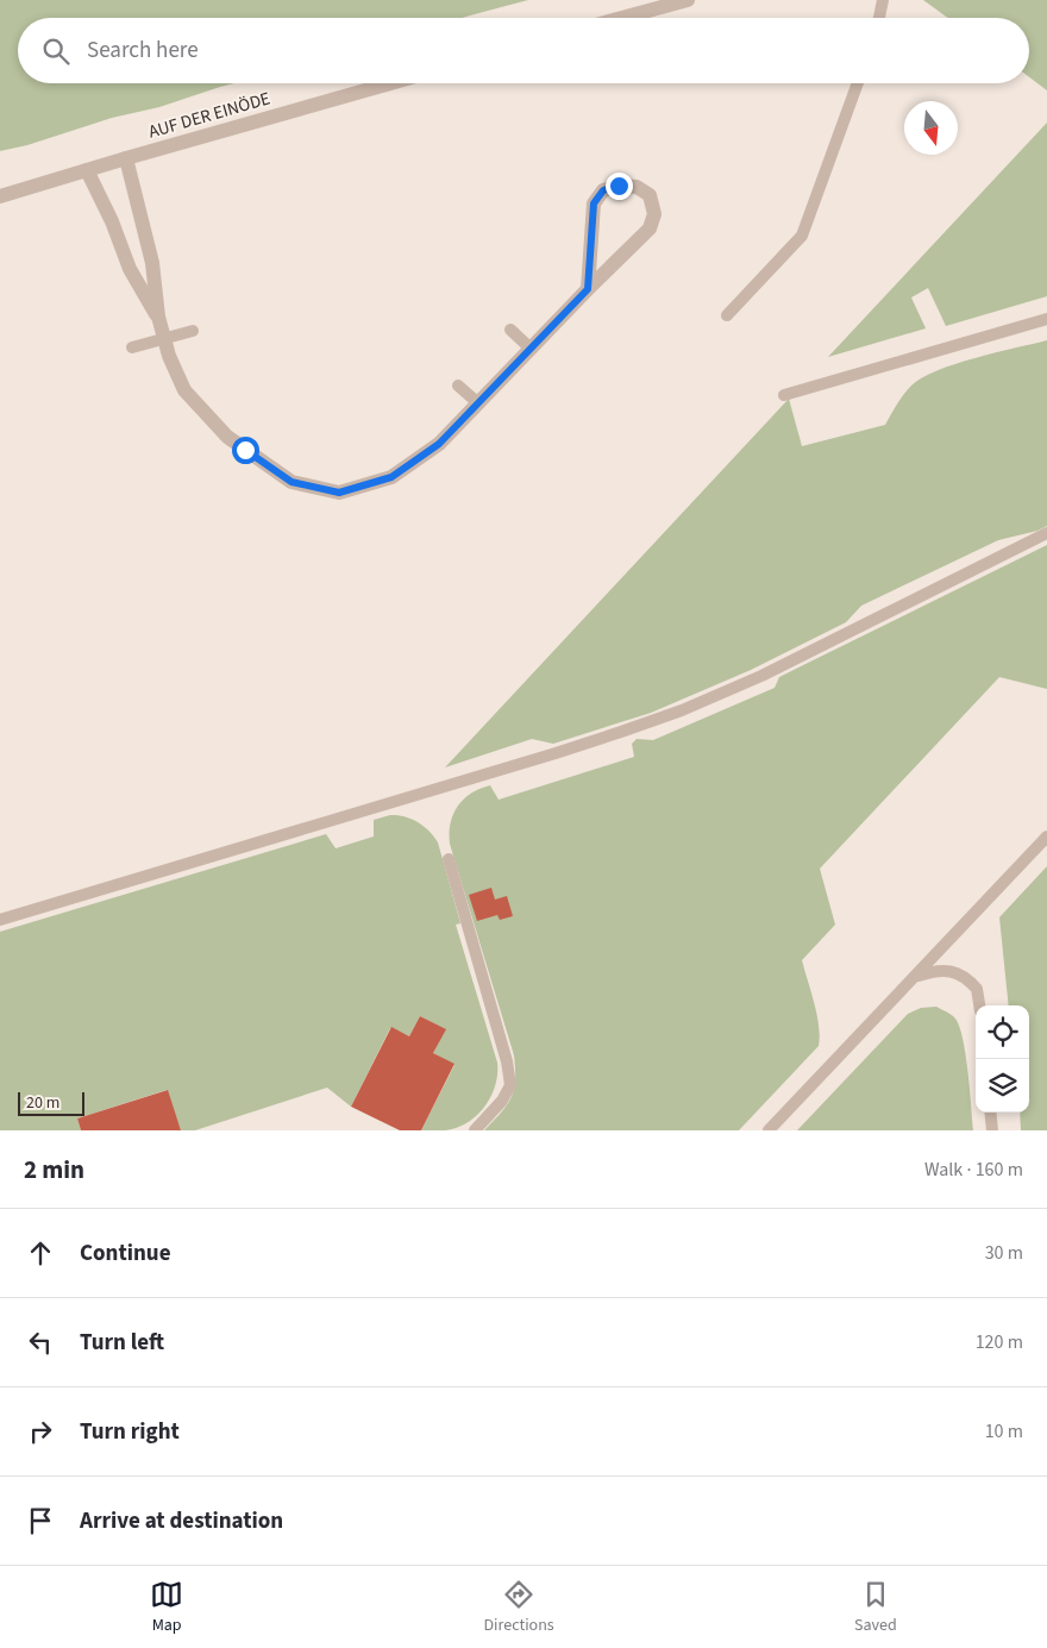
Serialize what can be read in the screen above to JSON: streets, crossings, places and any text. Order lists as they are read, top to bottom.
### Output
{
  "streets": {
    "street": ["AUF DER EINÖDE"]
  },
  "scale_bar": "20 m",
  "north": "bottom",
  "page": {
    "search": "Search here",
    "scale": "20 m",
    "heading": ["2 min", "Walk · 160 m"],
    "list": [
      ["Continue", "30 m"],
      ["Turn left", "120 m"],
      ["Turn right", "10 m"],
      "Arrive at destination"
    ],
    "nav": ["Map", "Directions", "Saved"]
  }
}
